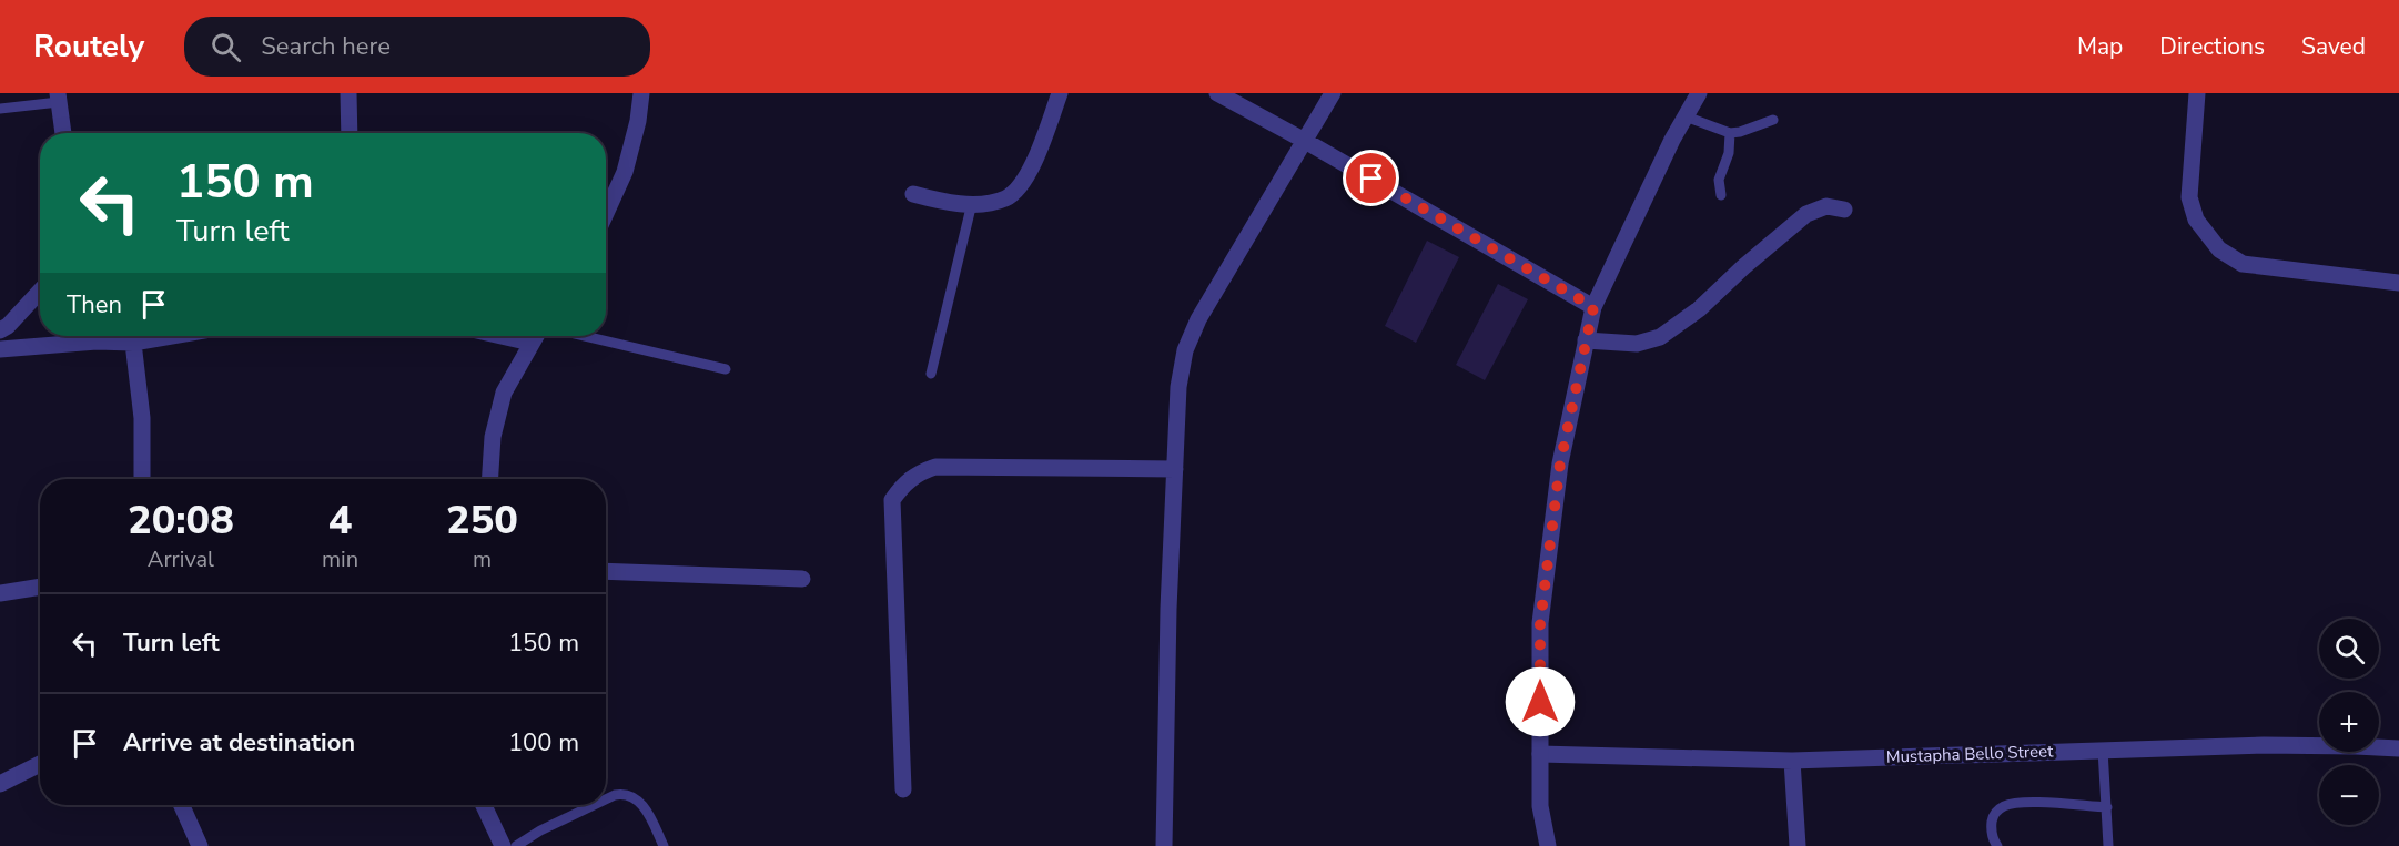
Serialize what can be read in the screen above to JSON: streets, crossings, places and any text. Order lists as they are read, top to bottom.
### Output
{
  "streets": {
    "street": ["Mustapha Bello Street"]
  },
  "page": {
    "header": "Routely",
    "search": "Search here",
    "nav": ["Map", "Directions", "Saved"],
    "turn": ["150 m", "Turn left"],
    "then": "Then",
    "eta": [
      "20:08",
      "Arrival",
      "4",
      "min",
      "250",
      "m"
    ],
    "list": [
      {
        "name": "Turn left",
        "value": "150 m"
      },
      {
        "name": "Arrive at destination",
        "value": "100 m"
      }
    ],
    "map_buttons": ["+", "−"]
  }
}
